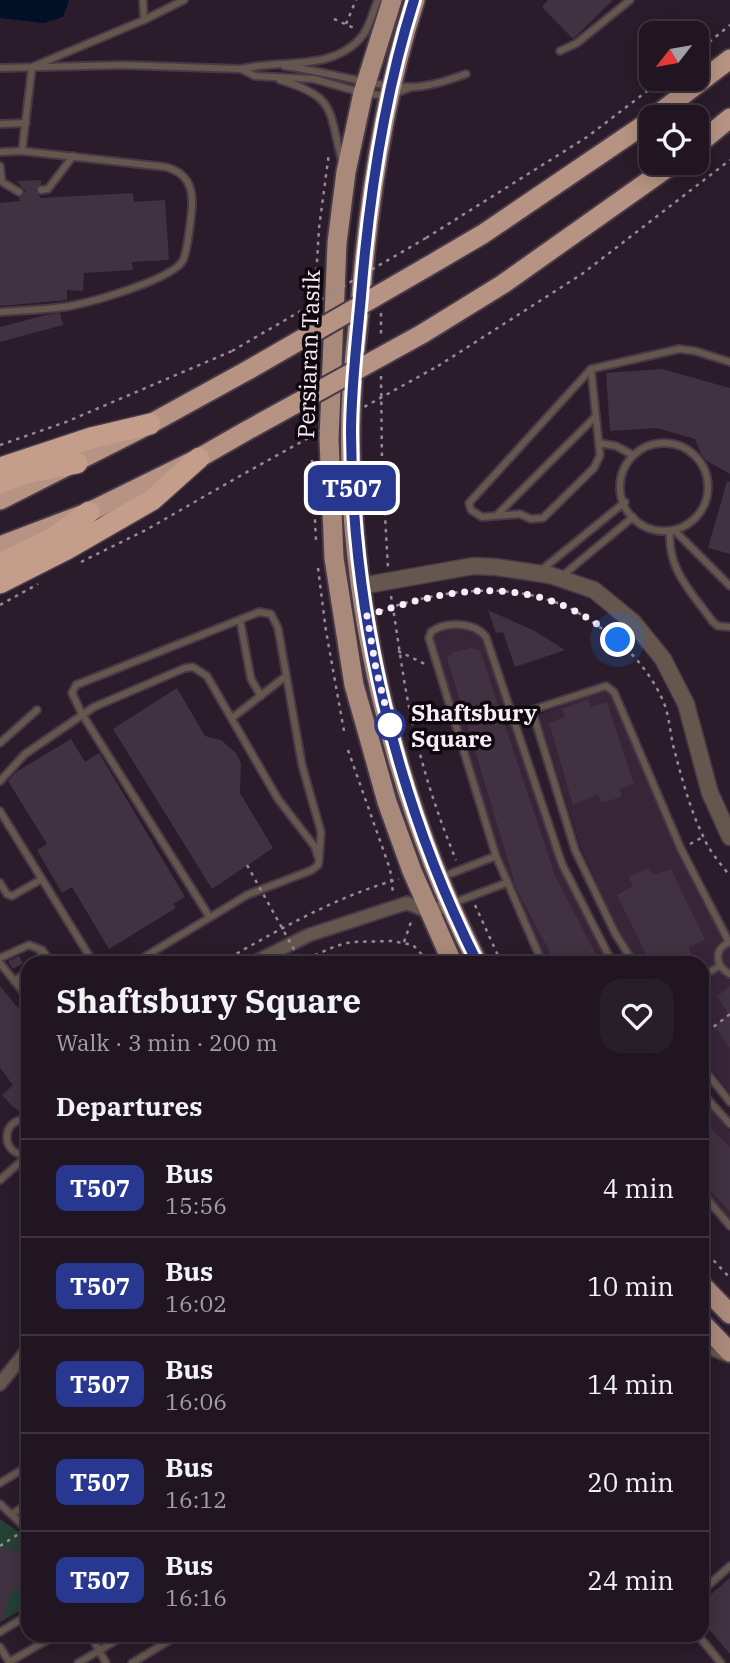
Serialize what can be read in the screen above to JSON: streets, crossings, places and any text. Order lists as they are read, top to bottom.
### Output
{
  "streets": {
    "main road": ["Persiaran Tasik"]
  },
  "places": ["Shaftsbury Square"],
  "lines": ["bus line T507"],
  "north": "bottom left",
  "page": {
    "on_map": "T507",
    "heading": [
      ["Shaftsbury Square", "Walk · 3 min · 200 m"],
      "Departures"
    ],
    "list": [
      {
        "mark": "T507",
        "name": "Bus",
        "note": "15:56",
        "value": "4 min"
      },
      {
        "mark": "T507",
        "name": "Bus",
        "note": "16:02",
        "value": "10 min"
      },
      {
        "mark": "T507",
        "name": "Bus",
        "note": "16:06",
        "value": "14 min"
      },
      {
        "mark": "T507",
        "name": "Bus",
        "note": "16:12",
        "value": "20 min"
      },
      {
        "mark": "T507",
        "name": "Bus",
        "note": "16:16",
        "value": "24 min"
      }
    ]
  }
}
